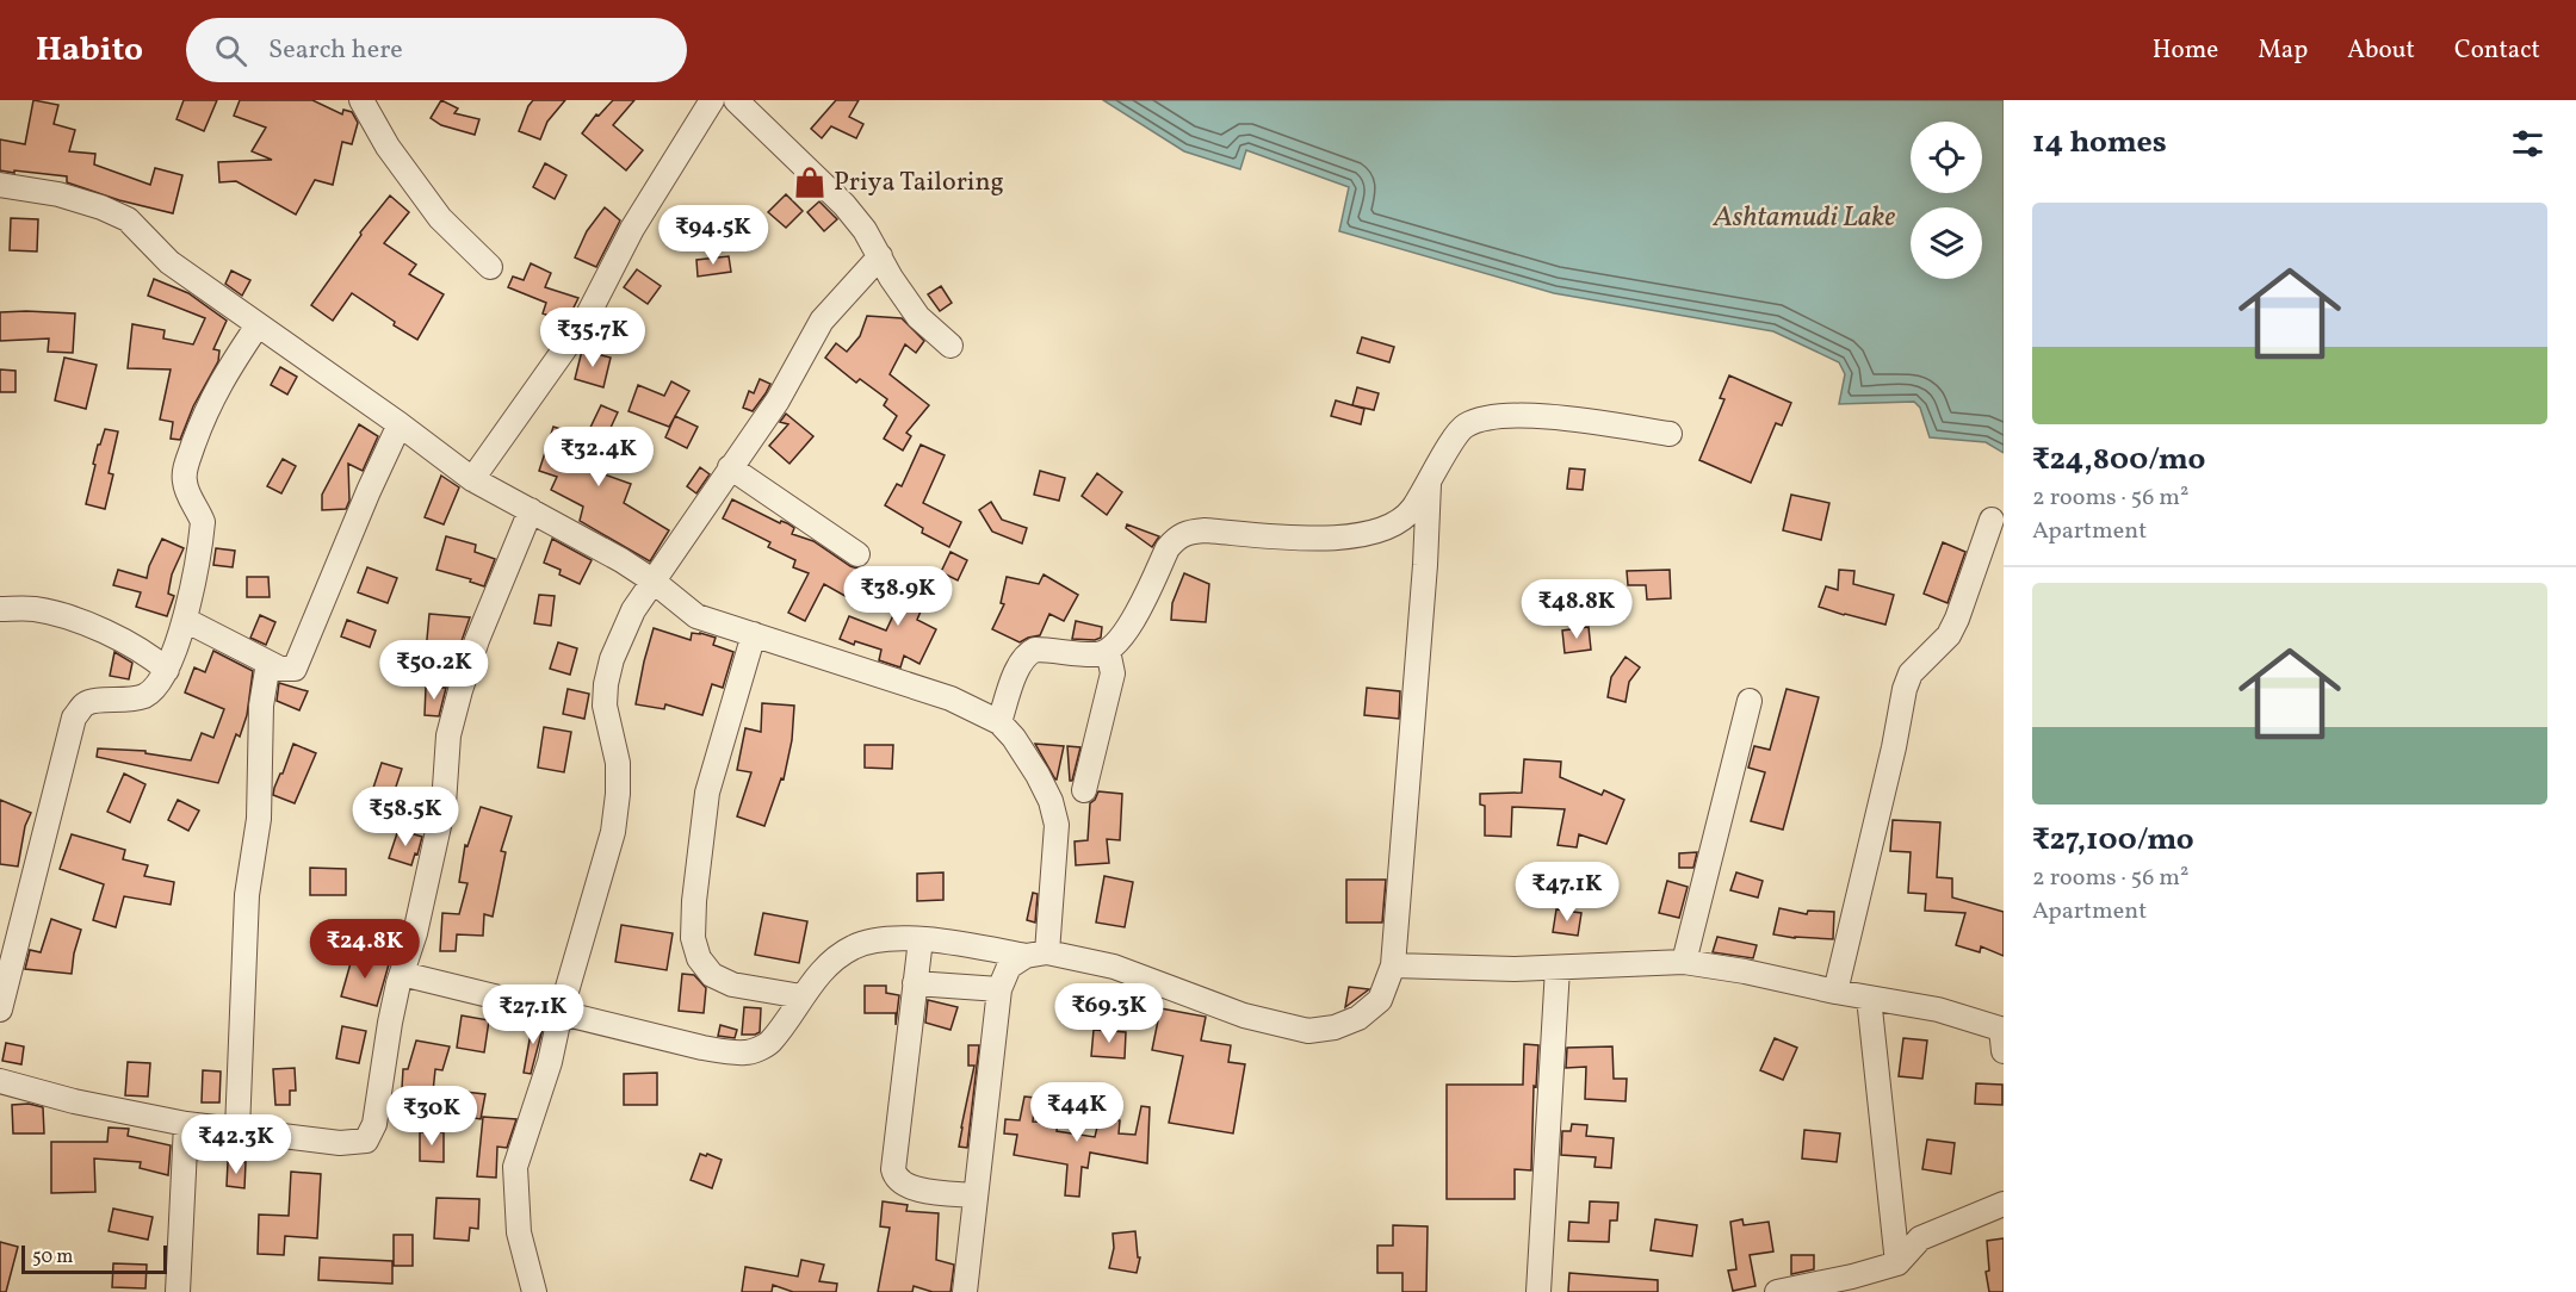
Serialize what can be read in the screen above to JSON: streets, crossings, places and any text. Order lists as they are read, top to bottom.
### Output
{
  "water": ["Ashtamudi Lake"],
  "places": {
    "shop": ["Priya Tailoring"]
  },
  "scale_bar": "50 m",
  "page": {
    "header": "Habito",
    "search": "Search here",
    "nav": [
      "Home",
      "Map",
      "About",
      "Contact"
    ],
    "heading": "14 homes",
    "list": [
      {
        "name": "₹24,800/mo",
        "note": "2 rooms · 56 m² · Apartment"
      },
      {
        "name": "₹27,100/mo",
        "note": "2 rooms · 56 m² · Apartment"
      }
    ],
    "price": [
      "₹94.5K",
      "₹35.7K",
      "₹32.4K",
      "₹38.9K",
      "₹48.8K",
      "₹50.2K",
      "₹58.5K",
      "₹47.1K",
      "₹24.8K",
      "₹69.3K",
      "₹27.1K",
      "₹44K",
      "₹30K",
      "₹42.3K"
    ],
    "scale": "50 m"
  }
}
